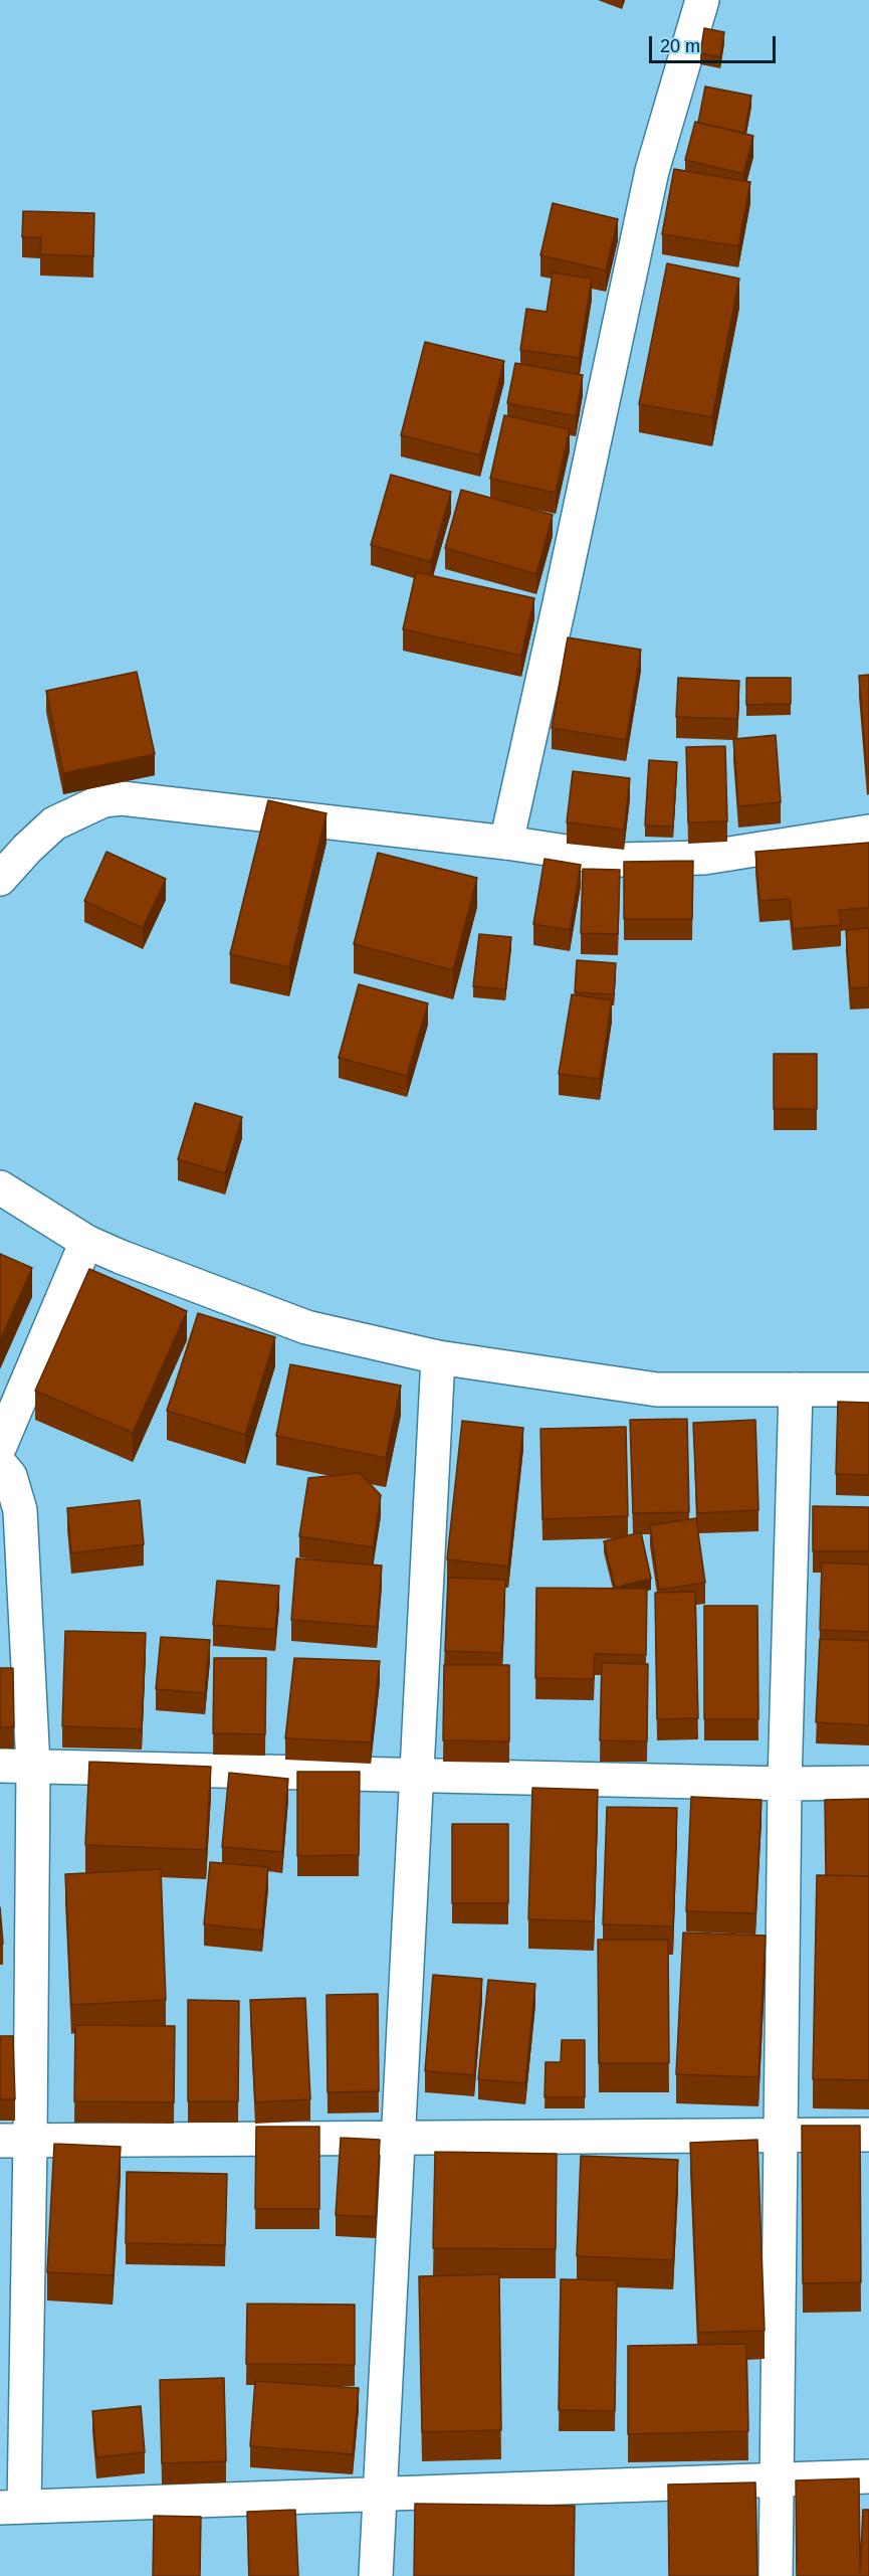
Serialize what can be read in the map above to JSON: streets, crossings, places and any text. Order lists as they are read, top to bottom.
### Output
{
  "scale_bar": "20 m"
}
